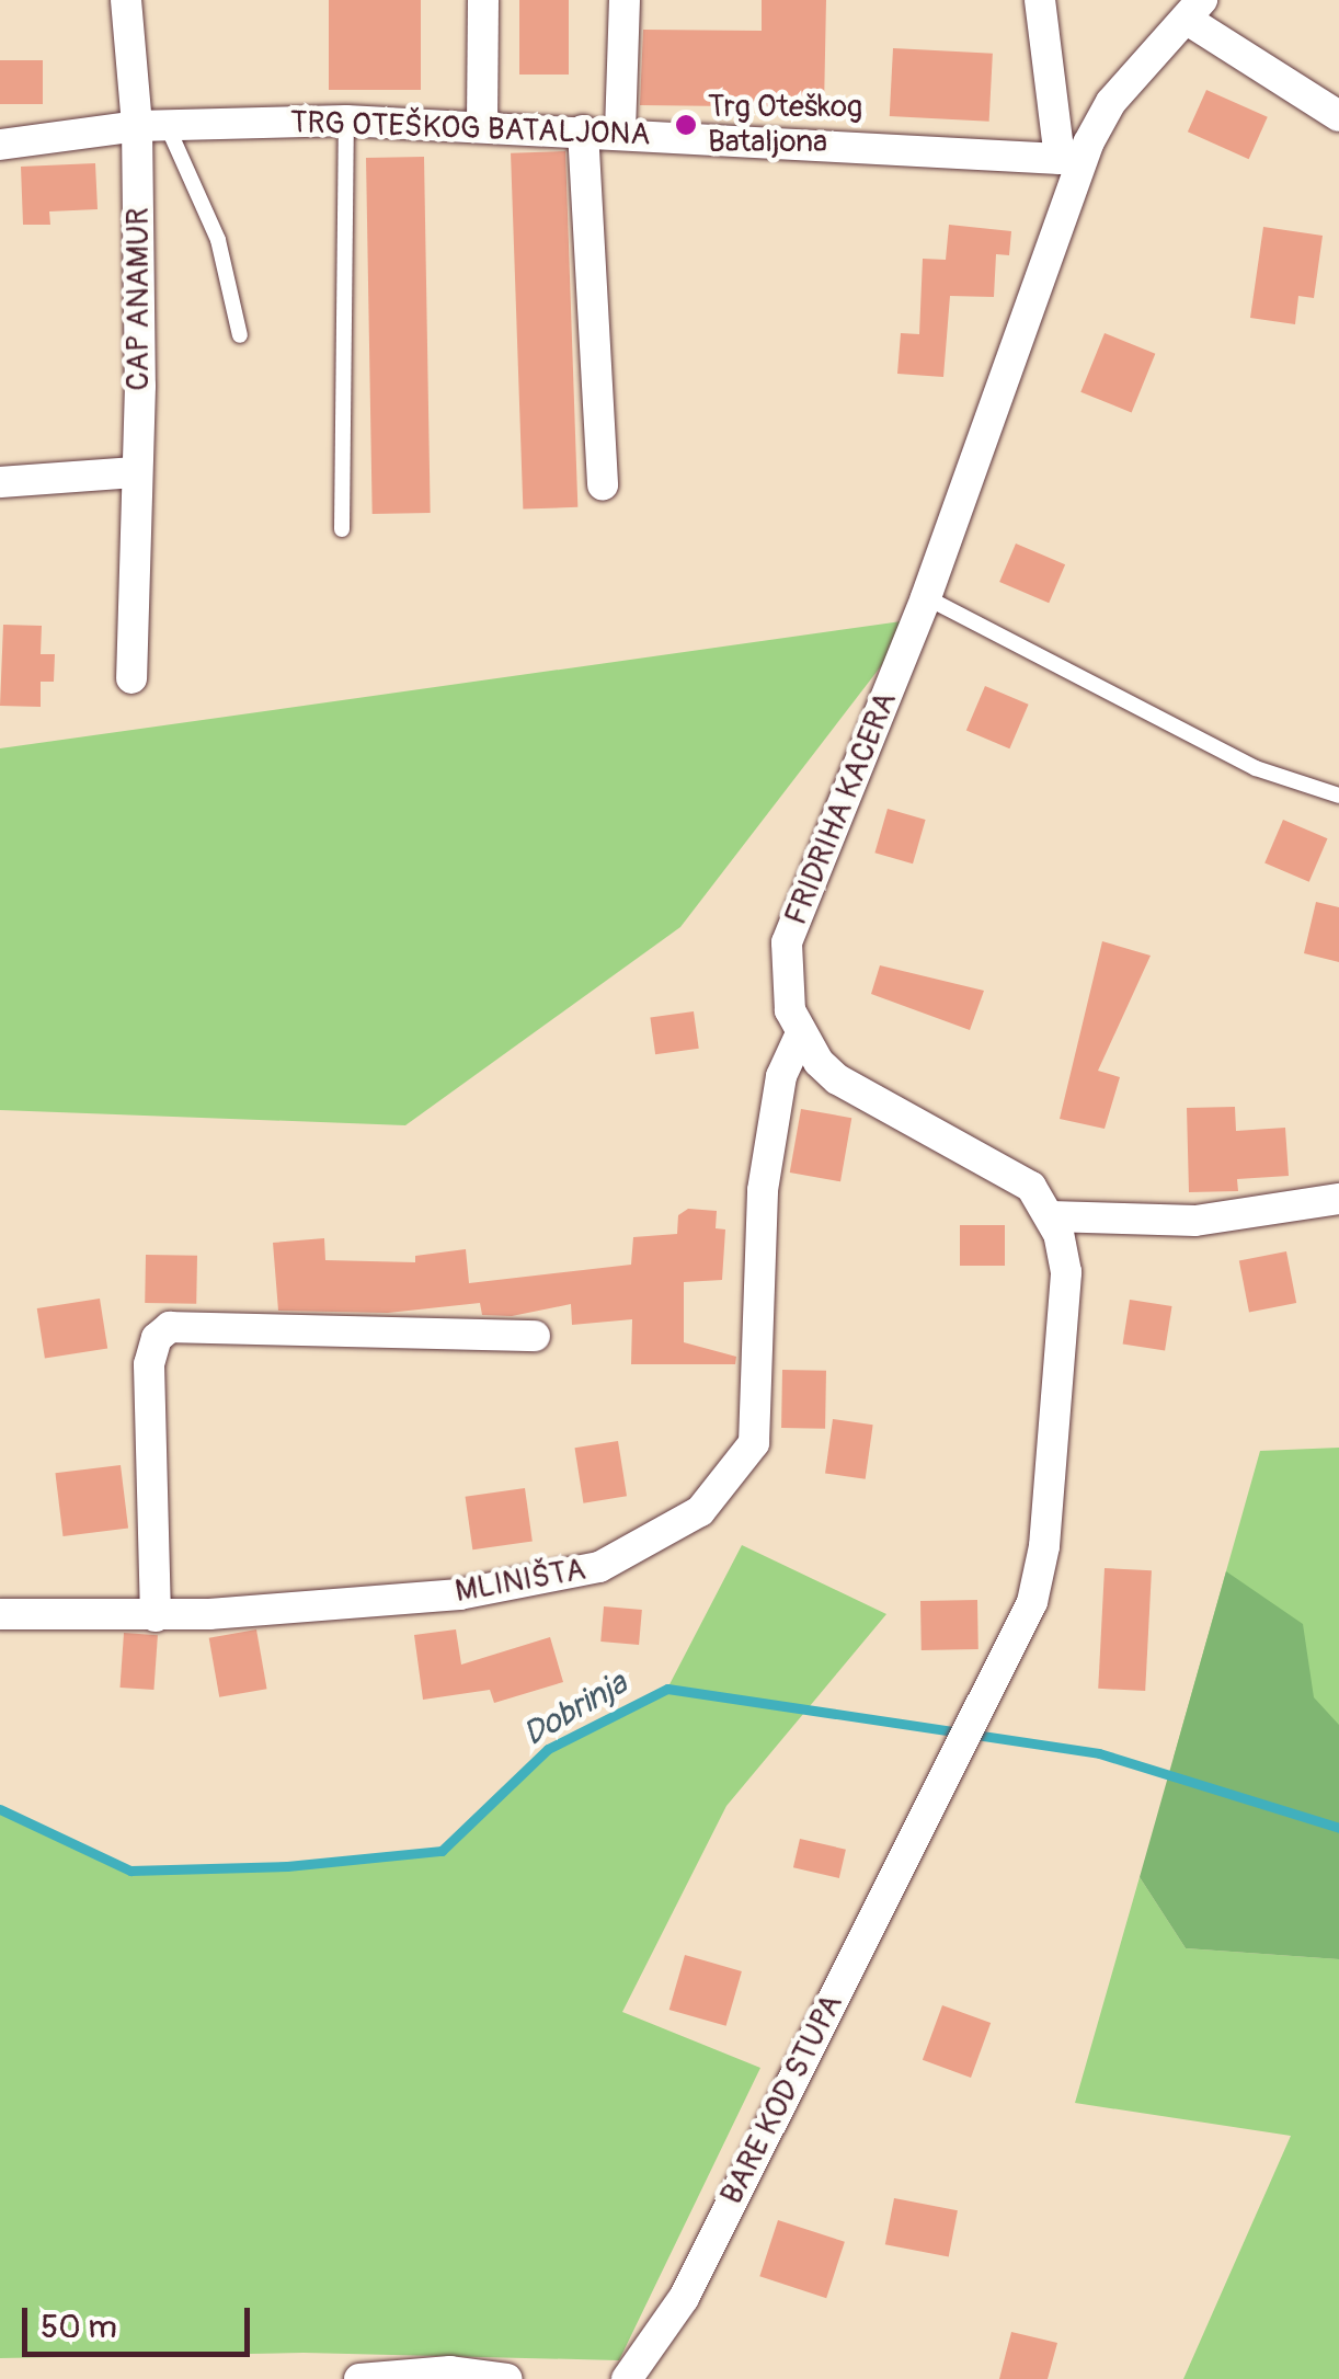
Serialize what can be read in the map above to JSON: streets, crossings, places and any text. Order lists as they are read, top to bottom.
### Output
{
  "streets": {
    "street": [
      "TRG OTEŠKOG BATALJONA",
      "CAP ANAMUR",
      "FRIDRIHA KACERA",
      "MLINIŠTA",
      "BARE KOD STUPA"
    ]
  },
  "crossings": [
    ["TRG OTEŠKOG BATALJONA", "CAP ANAMUR"],
    ["TRG OTEŠKOG BATALJONA", "FRIDRIHA KACERA"],
    ["FRIDRIHA KACERA", "MLINIŠTA"],
    ["FRIDRIHA KACERA", "BARE KOD STUPA"]
  ],
  "water": ["Dobrinja"],
  "places": ["Trg Oteškog Bataljona"],
  "scale_bar": "50 m"
}
